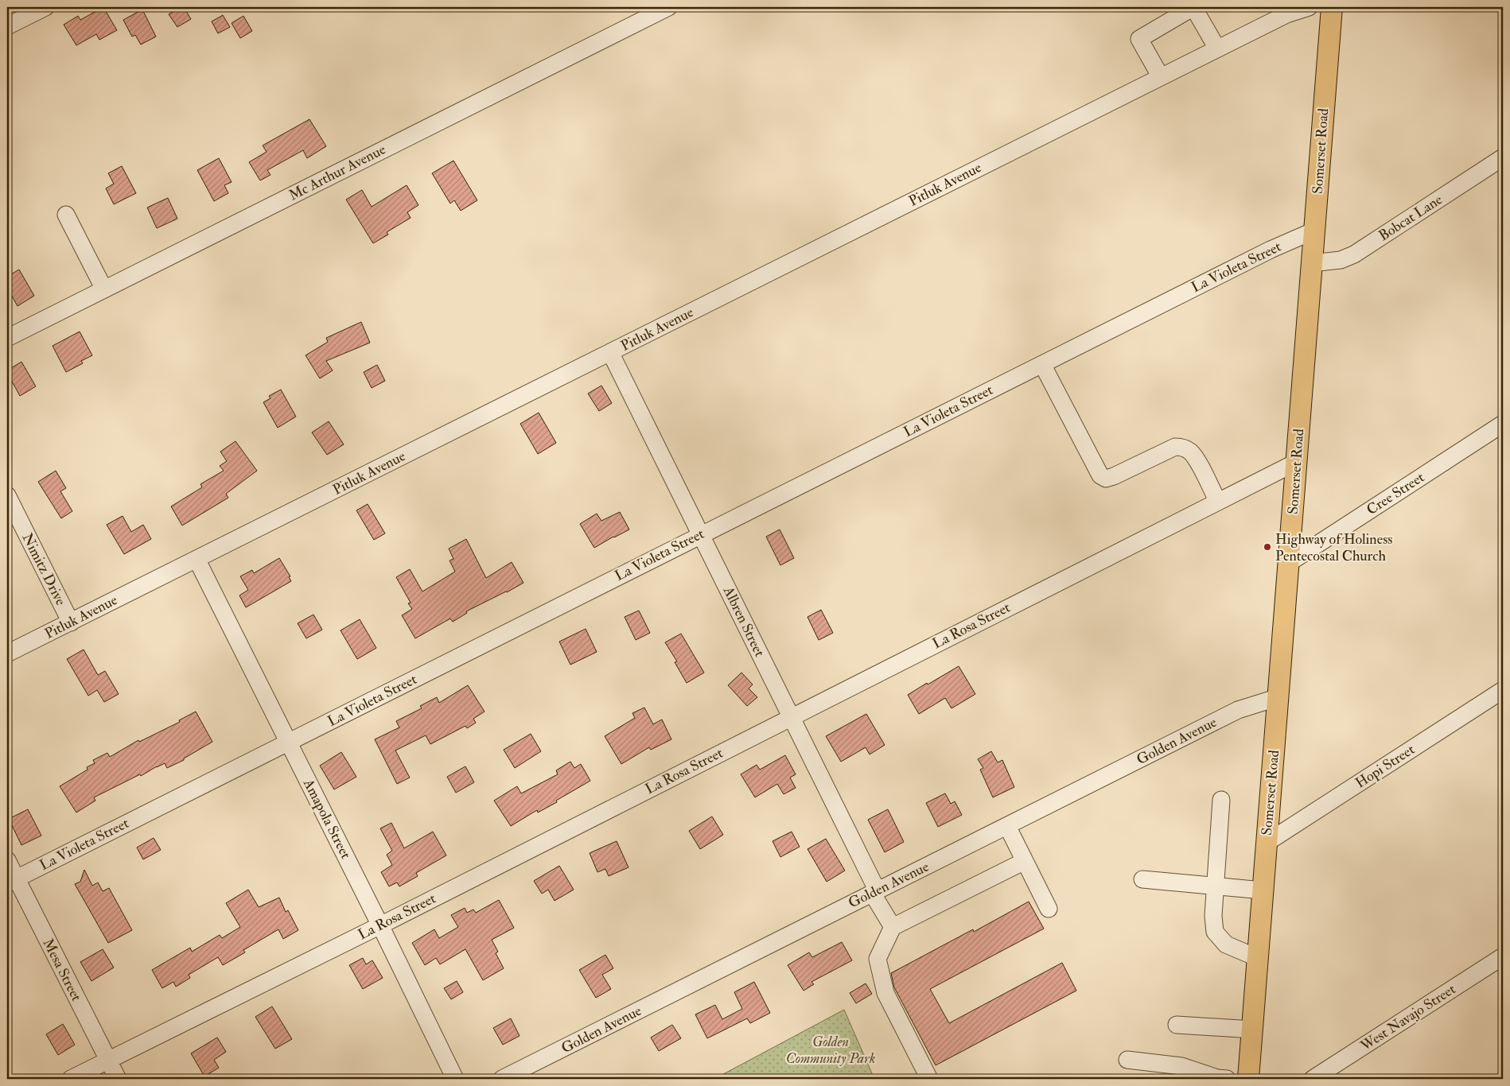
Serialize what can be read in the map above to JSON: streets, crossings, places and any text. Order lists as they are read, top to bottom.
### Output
{
  "streets": {
    "main road": ["Somerset Road"],
    "street": [
      "Mc Arthur Avenue",
      "Pitluk Avenue",
      "Bobcat Lane",
      "La Violeta Street",
      "Cree Street",
      "Nimitz Drive",
      "Albren Street",
      "La Rosa Street",
      "Golden Avenue",
      "Hopi Street",
      "Amapola Street",
      "Mesa Street",
      "West Navajo Street"
    ]
  },
  "crossings": [
    ["Somerset Road", "Bobcat Lane"],
    ["Somerset Road", "La Violeta Street"],
    ["Somerset Road", "Cree Street"],
    ["Somerset Road", "La Rosa Street"],
    ["Somerset Road", "Golden Avenue"],
    ["Somerset Road", "Hopi Street"],
    ["Pitluk Avenue", "Nimitz Drive"],
    ["Pitluk Avenue", "Albren Street"],
    ["Pitluk Avenue", "Amapola Street"],
    ["La Violeta Street", "Albren Street"],
    ["La Violeta Street", "Amapola Street"],
    ["La Violeta Street", "Mesa Street"],
    ["Albren Street", "La Rosa Street"],
    ["Albren Street", "Golden Avenue"],
    ["La Rosa Street", "Amapola Street"],
    ["La Rosa Street", "Mesa Street"]
  ],
  "parks": ["Golden Community Park"],
  "places": ["Highway of Holiness Pentecostal Church"]
}
